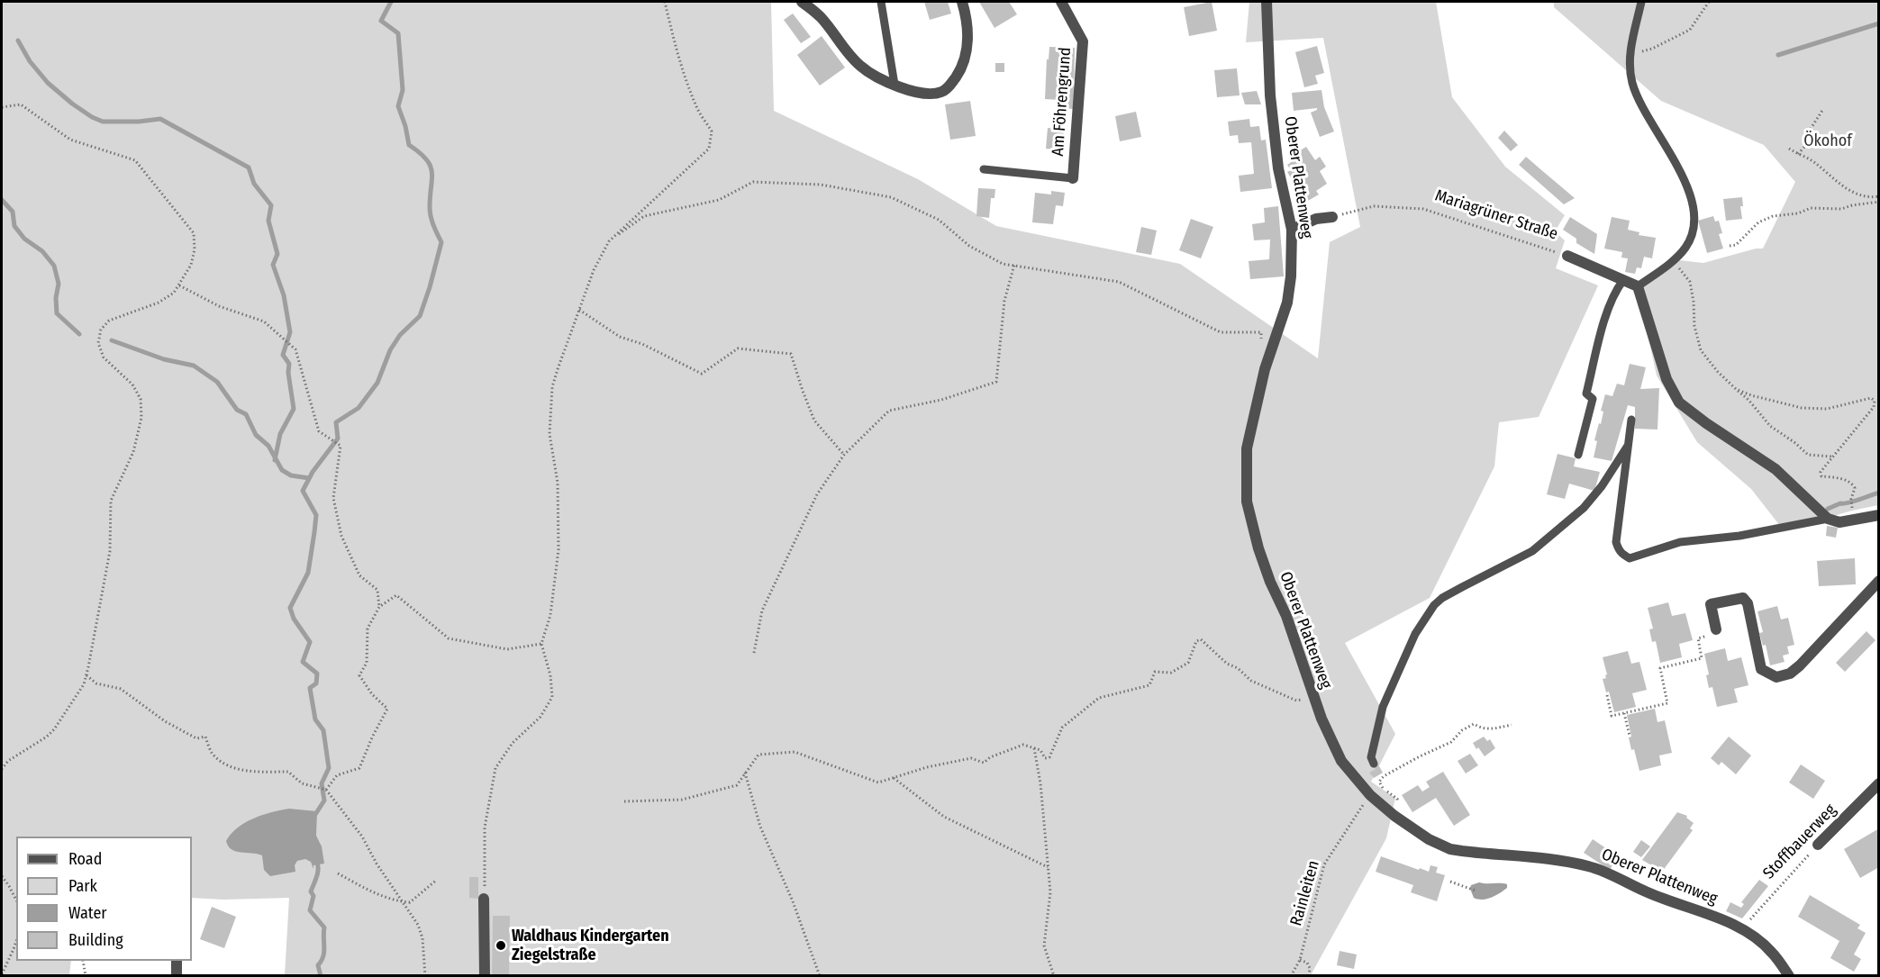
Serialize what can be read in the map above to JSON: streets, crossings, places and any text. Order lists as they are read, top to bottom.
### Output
{
  "streets": {
    "street": [
      "Am Föhrengrund",
      "Oberer Plattenweg",
      "Mariagrüner Straße",
      "Stoffbauerweg"
    ],
    "path": ["Rainleiten"]
  },
  "crossings": [
    ["Oberer Plattenweg", "Rainleiten"]
  ],
  "parks": ["Ökohof"],
  "places": ["Waldhaus Kindergarten Ziegelstraße"],
  "legend": [
    "Road",
    "Park",
    "Water",
    "Building"
  ]
}
